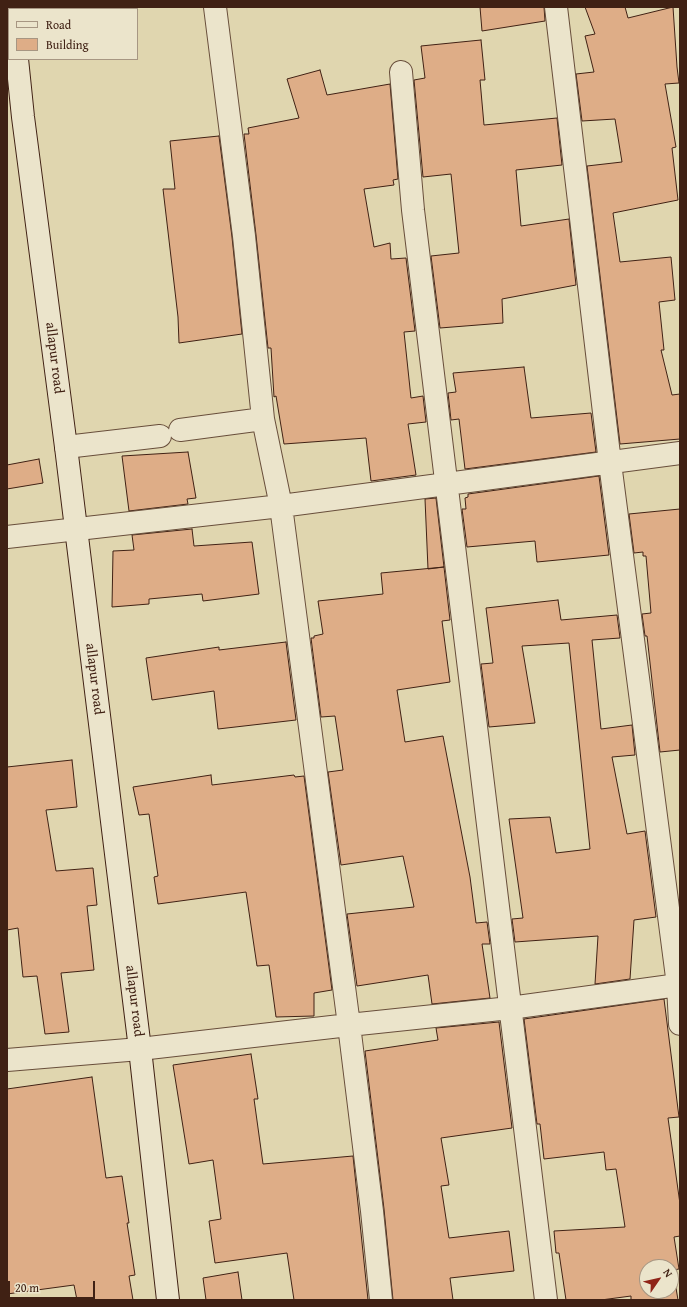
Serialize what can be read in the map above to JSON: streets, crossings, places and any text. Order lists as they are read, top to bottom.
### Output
{
  "streets": {
    "street": ["allapur road"]
  },
  "legend": ["Road", "Building"],
  "scale_bar": "20 m",
  "north": "top right"
}
